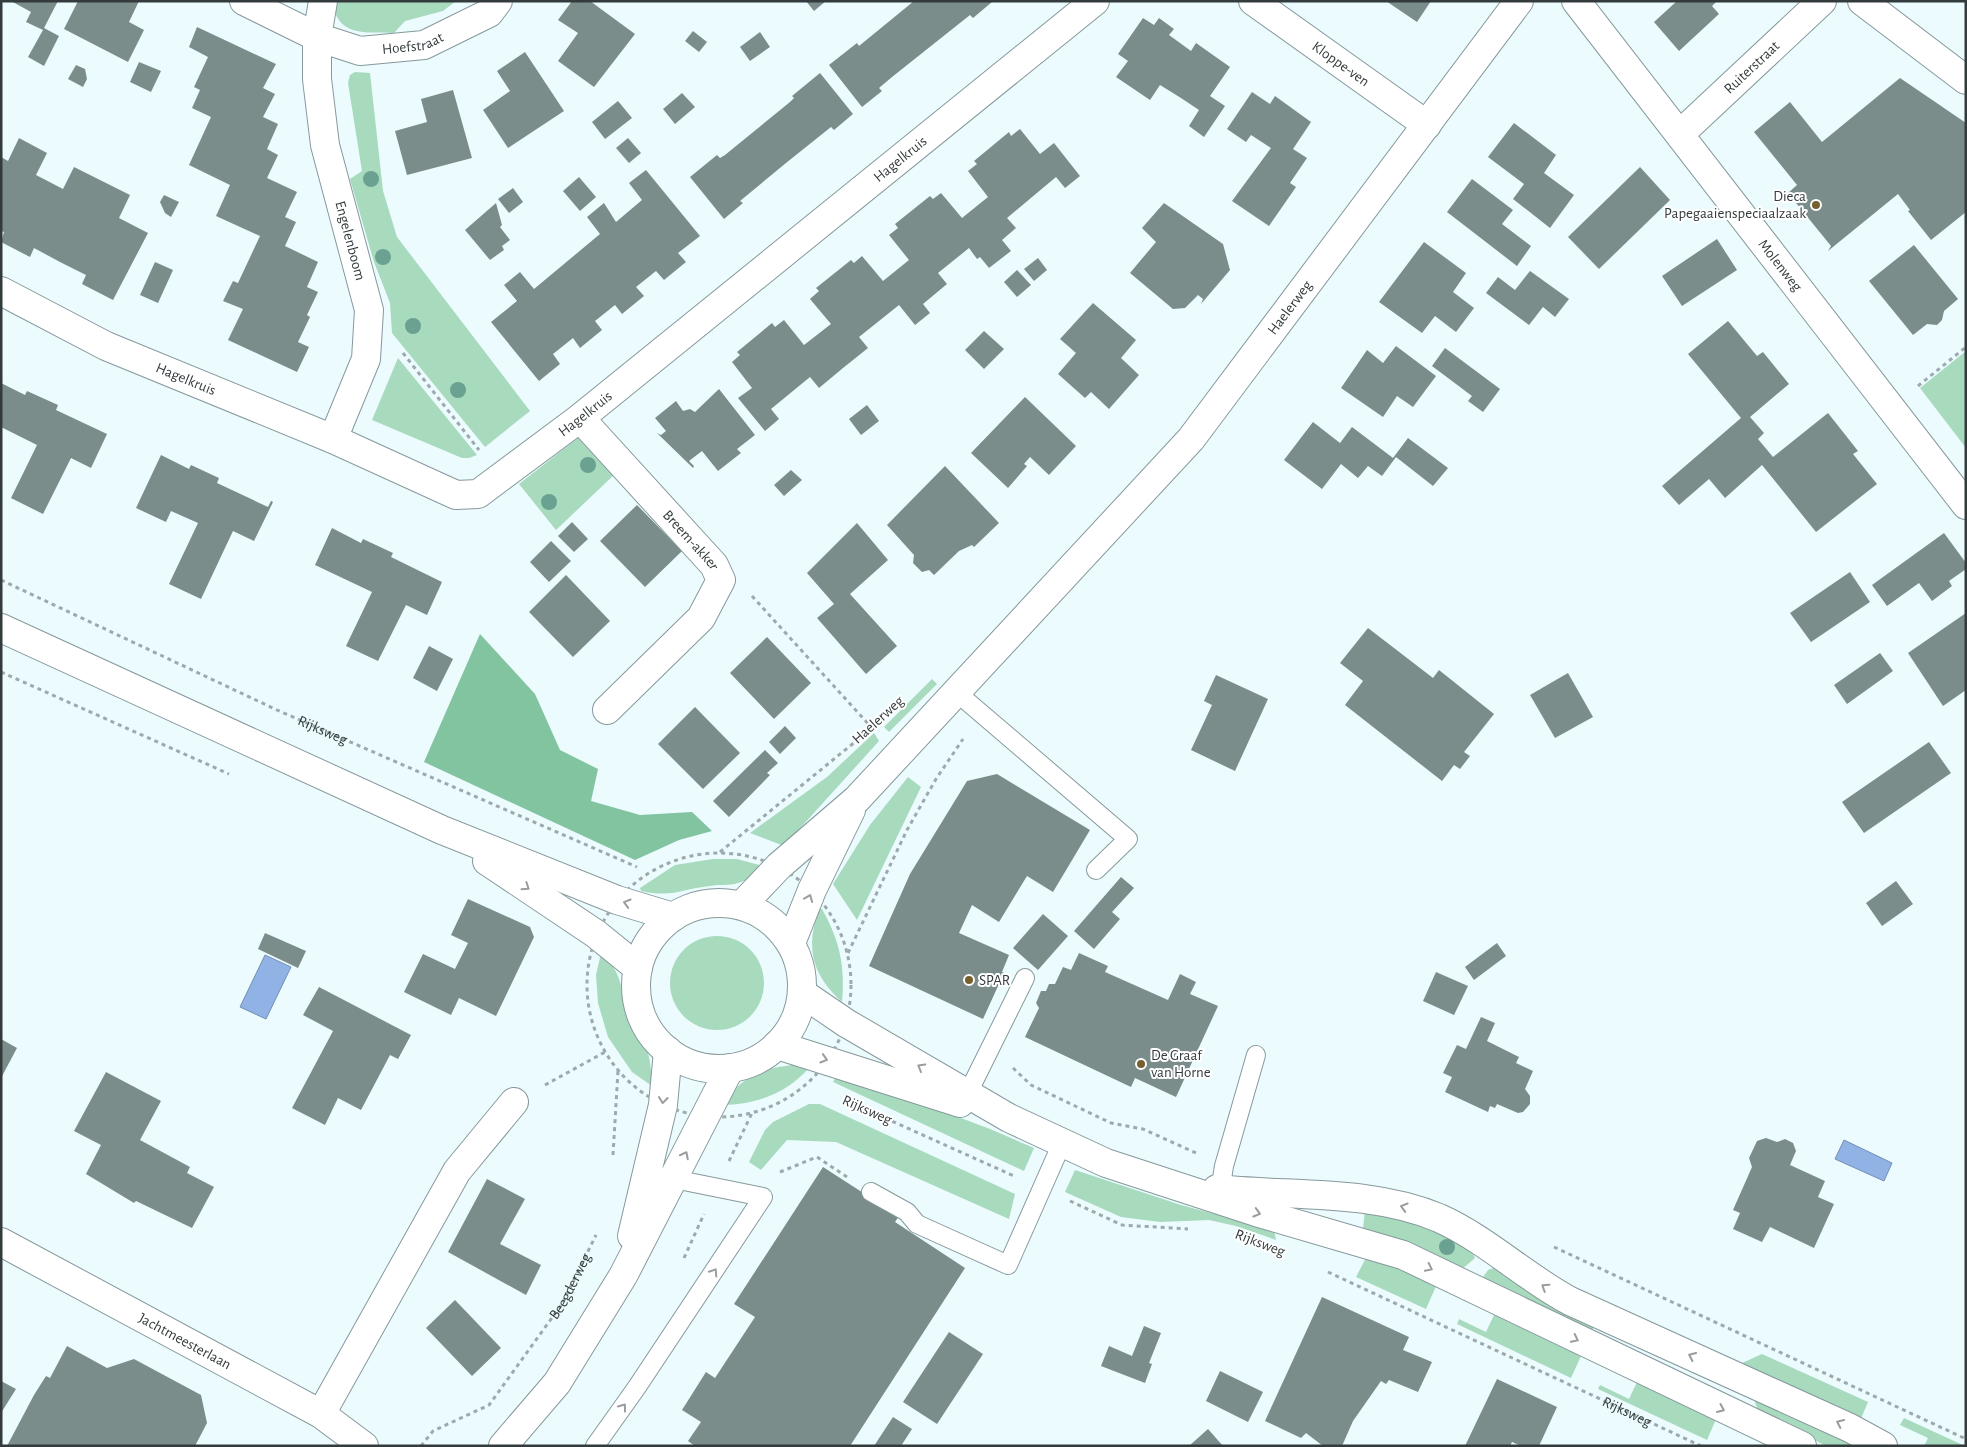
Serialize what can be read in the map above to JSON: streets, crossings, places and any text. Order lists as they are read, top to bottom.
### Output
{
  "streets": {
    "street": [
      "Hoefstraat",
      "Kloppe-ven",
      "Ruiterstraat",
      "Hagelkruis",
      "Engelenboom",
      "Molenweg",
      "Haelerweg",
      "Breem-akker",
      "Rijksweg",
      "Jachtmeesterlaan"
    ],
    "path": ["Beegderweg"]
  },
  "crossings": [
    ["Hoefstraat", "Engelenboom"],
    ["Kloppe-ven", "Haelerweg"],
    ["Ruiterstraat", "Molenweg"],
    ["Hagelkruis", "Engelenboom"],
    ["Hagelkruis", "Breem-akker"],
    ["Haelerweg", "Rijksweg"]
  ],
  "places": ["Dieca Papegaaienspeciaalzaak", "SPAR", "De Graaf van Horne"]
}
